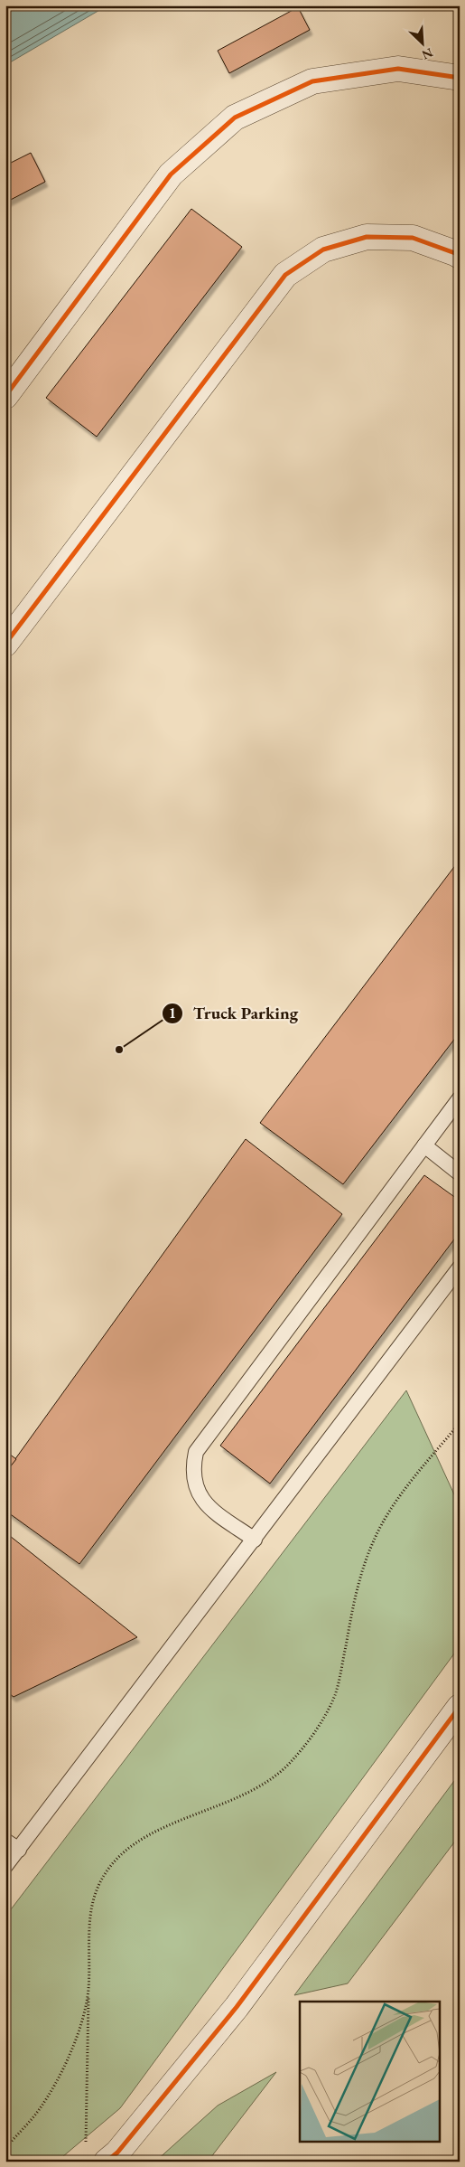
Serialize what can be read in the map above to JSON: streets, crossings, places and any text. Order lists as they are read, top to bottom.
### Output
{
  "places": ["Truck Parking"],
  "north": "bottom right"
}
